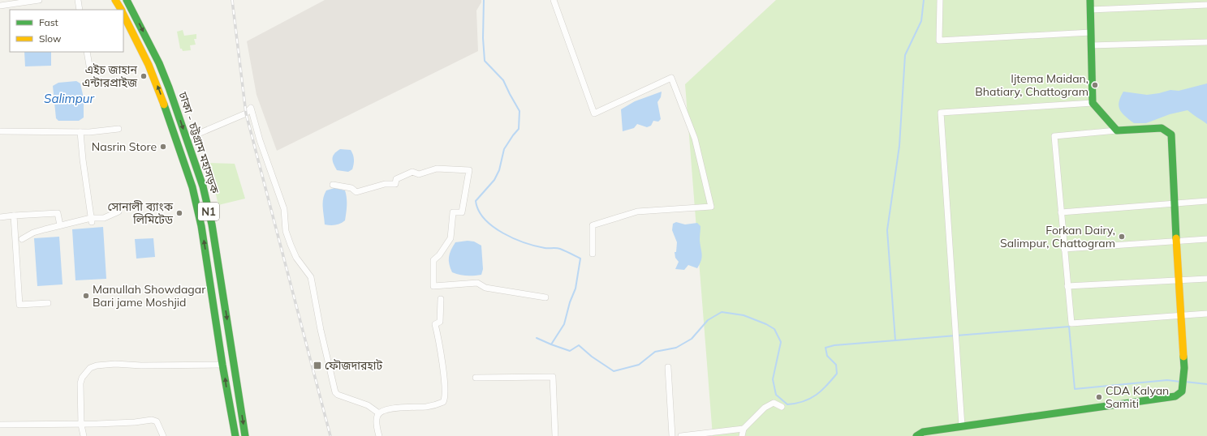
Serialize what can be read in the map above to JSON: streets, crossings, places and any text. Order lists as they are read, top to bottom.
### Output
{
  "streets": {
    "main road": ["ঢাকা - চট্টগ্রাম মহাসড়ক", "N1"]
  },
  "water": ["Salimpur"],
  "places": {
    "other": [
      "এইচ জাহান এন্টারপ্রাইজ",
      "Ijtema Maidan, Bhatiary, Chattogram",
      "Nasrin Store",
      "সোনালী ব্যাংক লিমিটেড",
      "Forkan Dairy, Salimpur, Chattogram",
      "Manullah Showdagar Bari jame Moshjid",
      "CDA Kalyan Samiti"
    ],
    "transit": ["ফৌজদারহাট"]
  },
  "legend": ["Fast", "Slow"]
}
